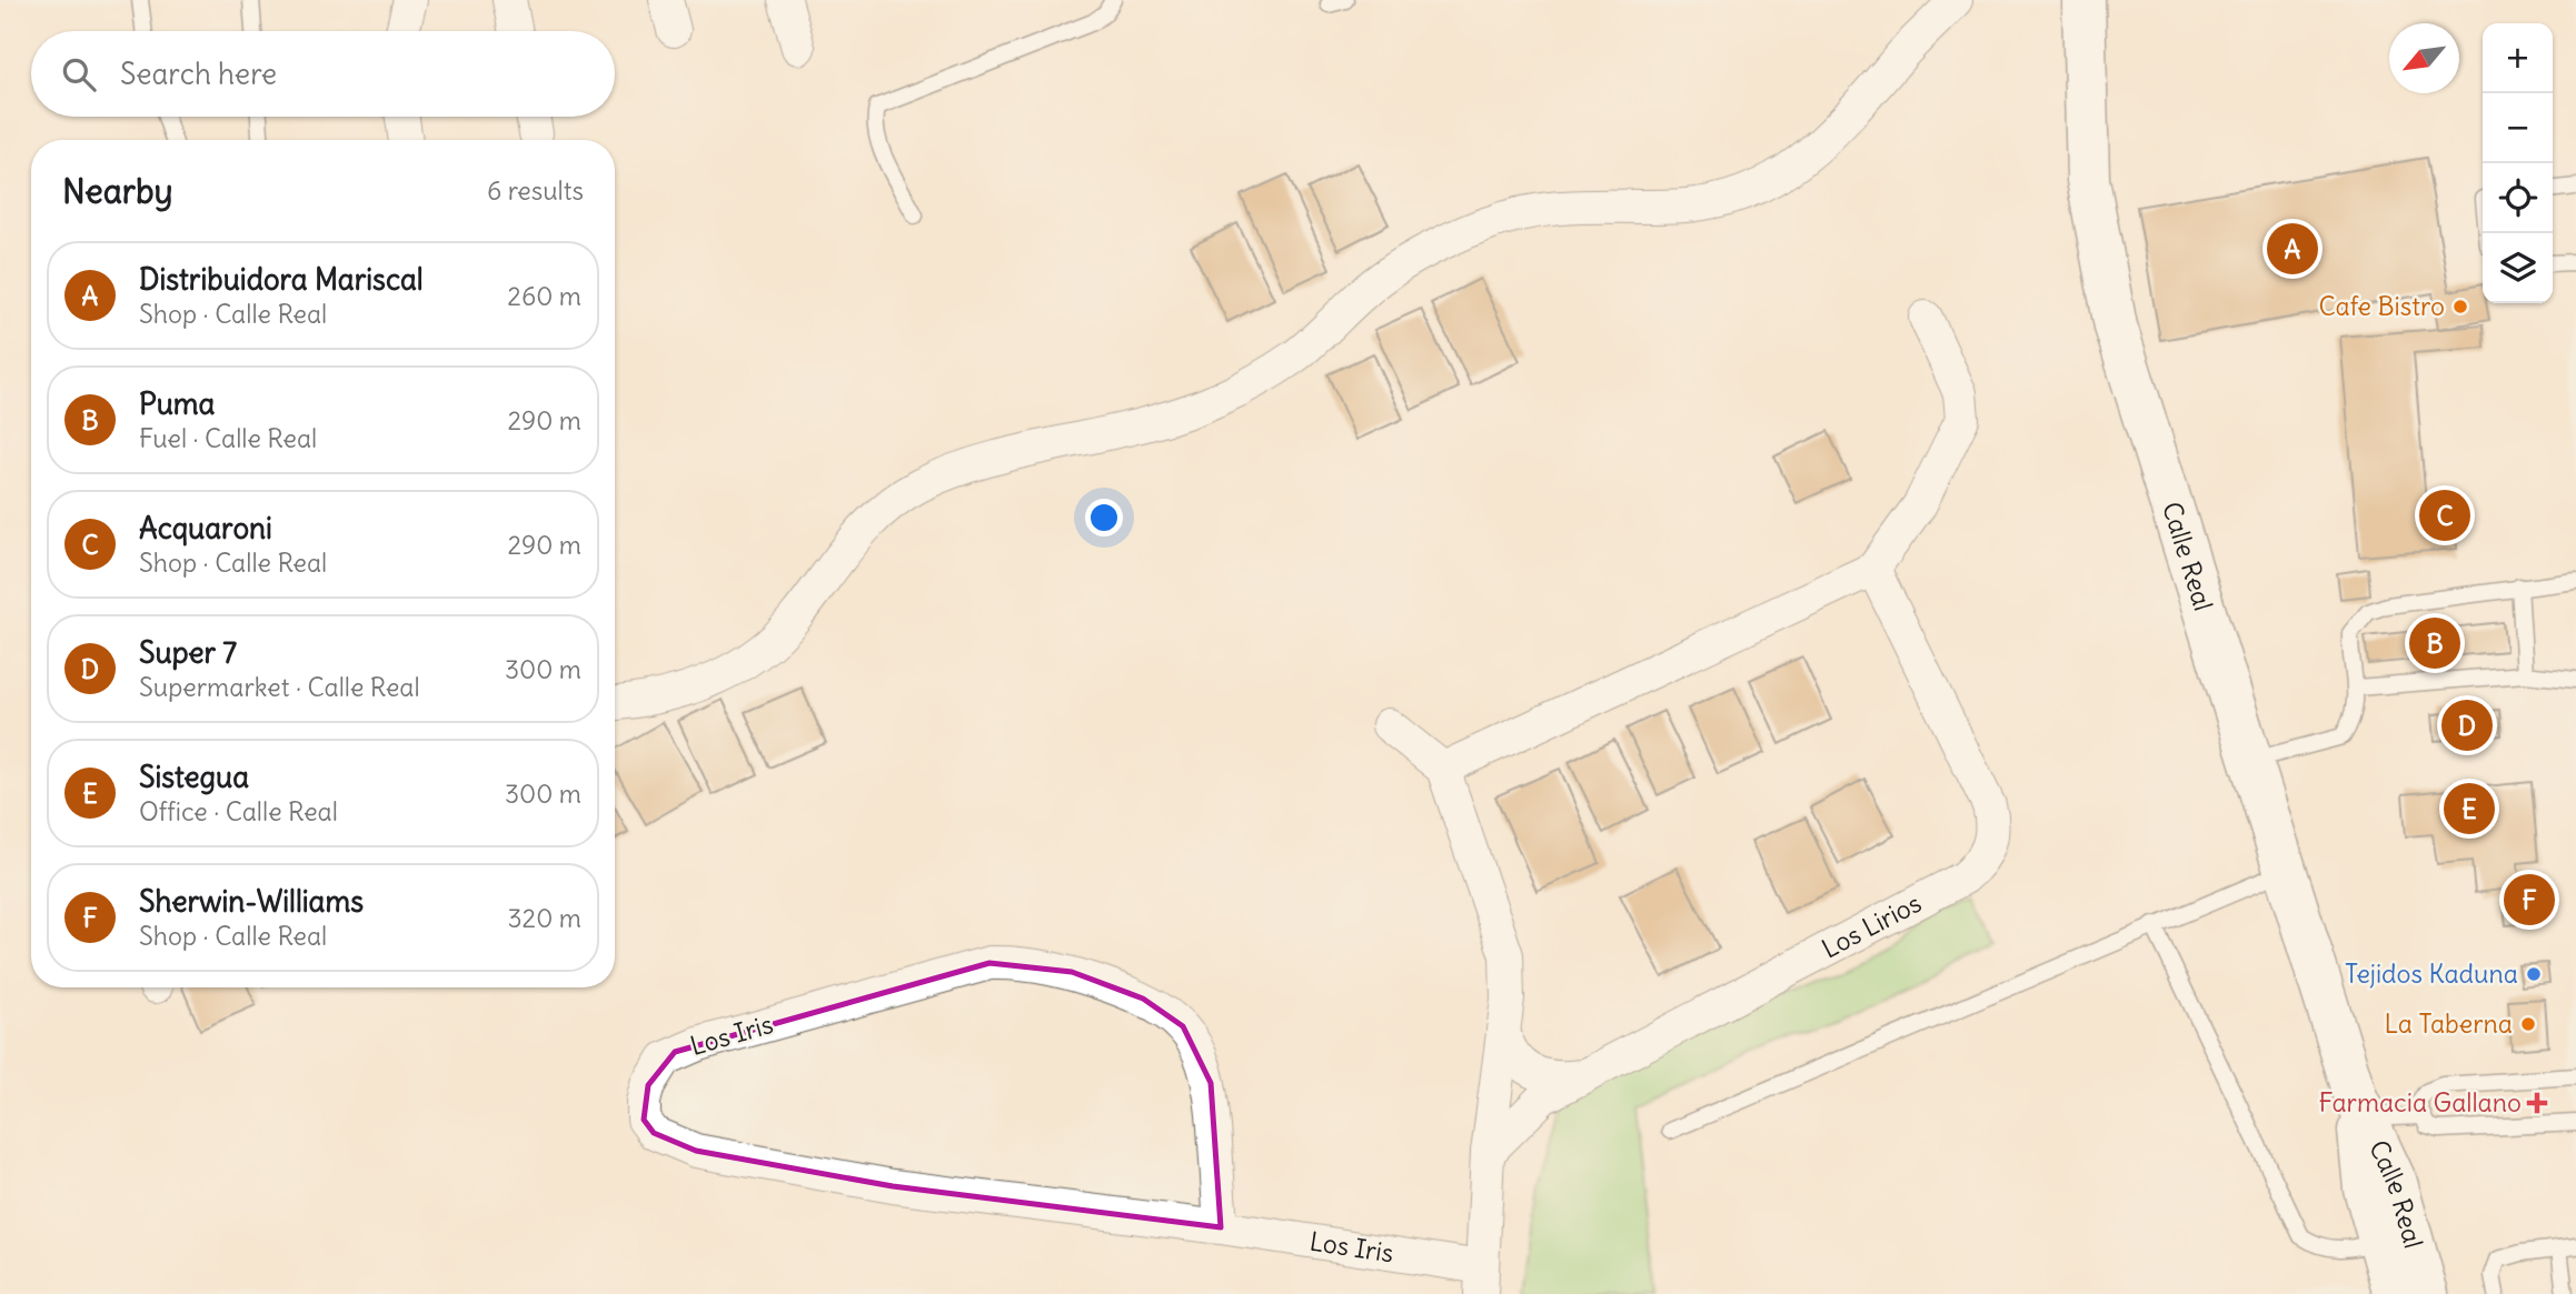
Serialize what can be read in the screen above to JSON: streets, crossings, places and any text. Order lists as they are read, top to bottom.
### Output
{
  "streets": {
    "main road": ["Calle Real"],
    "street": ["Los Lirios", "Los Iris"]
  },
  "places": {
    "other": ["Cafe Bistro", "Tejidos Kaduna", "La Taberna"],
    "health": ["Farmacia Gallano"]
  },
  "north": "bottom left",
  "page": {
    "map_buttons": ["+", "−"],
    "search": "Search here",
    "heading": ["Nearby", "6 results"],
    "pins": [
      "A",
      "C",
      "B",
      "D",
      "E",
      "F"
    ],
    "list": [
      {
        "mark": "A",
        "name": "Distribuidora Mariscal",
        "note": "Shop · Calle Real",
        "value": "260 m"
      },
      {
        "mark": "B",
        "name": "Puma",
        "note": "Fuel · Calle Real",
        "value": "290 m"
      },
      {
        "mark": "C",
        "name": "Acquaroni",
        "note": "Shop · Calle Real",
        "value": "290 m"
      },
      {
        "mark": "D",
        "name": "Super 7",
        "note": "Supermarket · Calle Real",
        "value": "300 m"
      },
      {
        "mark": "E",
        "name": "Sistegua",
        "note": "Office · Calle Real",
        "value": "300 m"
      },
      {
        "mark": "F",
        "name": "Sherwin-Williams",
        "note": "Shop · Calle Real",
        "value": "320 m"
      }
    ]
  }
}
